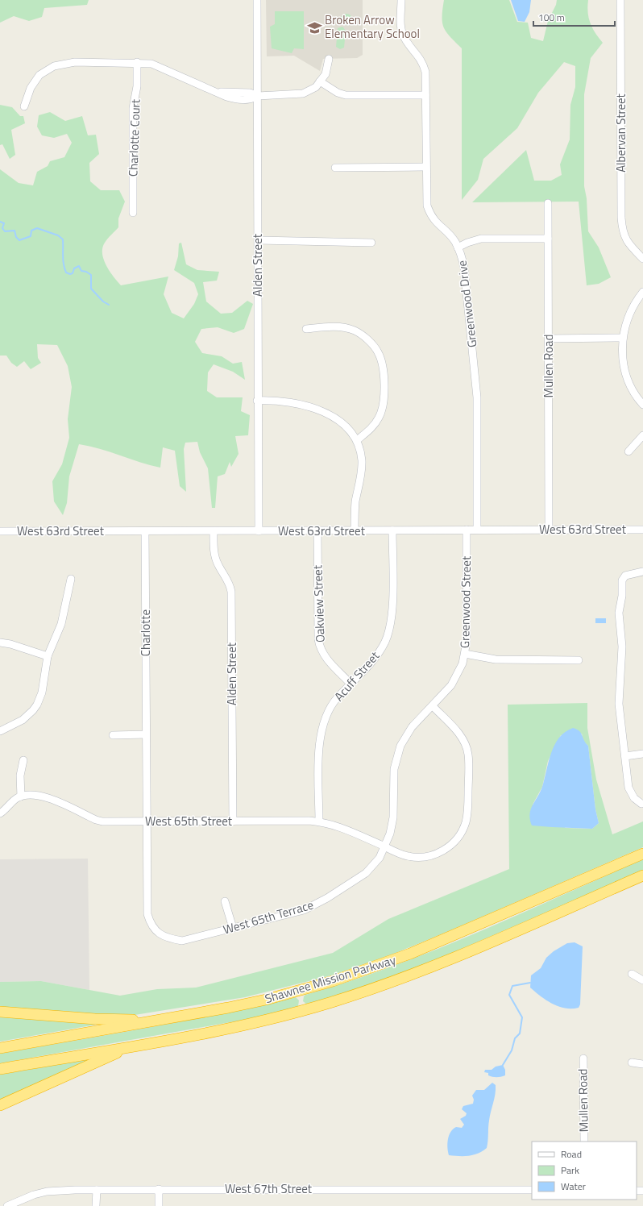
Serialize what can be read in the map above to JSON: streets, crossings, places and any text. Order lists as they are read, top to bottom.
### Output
{
  "streets": {
    "highway": ["Shawnee Mission Parkway"],
    "street": [
      "Albervan Street",
      "Charlotte Court",
      "Alden Street",
      "Greenwood Drive",
      "Mullen Road",
      "West 63rd Street",
      "Greenwood Street",
      "Oakview Street",
      "Charlotte",
      "Acuff Street",
      "West 65th Street",
      "West 65th Terrace",
      "West 67th Street"
    ]
  },
  "crossings": [
    ["Alden Street", "West 63rd Street"],
    ["Alden Street", "West 65th Street"],
    ["Greenwood Drive", "West 63rd Street"],
    ["Mullen Road", "West 63rd Street"],
    ["West 63rd Street", "Greenwood Street"],
    ["West 63rd Street", "Oakview Street"],
    ["West 63rd Street", "Charlotte"],
    ["West 63rd Street", "Acuff Street"],
    ["Greenwood Street", "West 65th Street"],
    ["Greenwood Street", "West 65th Terrace"],
    ["Oakview Street", "Acuff Street"],
    ["Charlotte", "West 65th Street"],
    ["Charlotte", "West 65th Terrace"],
    ["Acuff Street", "West 65th Street"],
    ["West 65th Street", "West 65th Terrace"]
  ],
  "places": {
    "school or university": ["Broken Arrow Elementary School"]
  },
  "legend": ["Road", "Park", "Water"],
  "scale_bar": "100 m"
}
